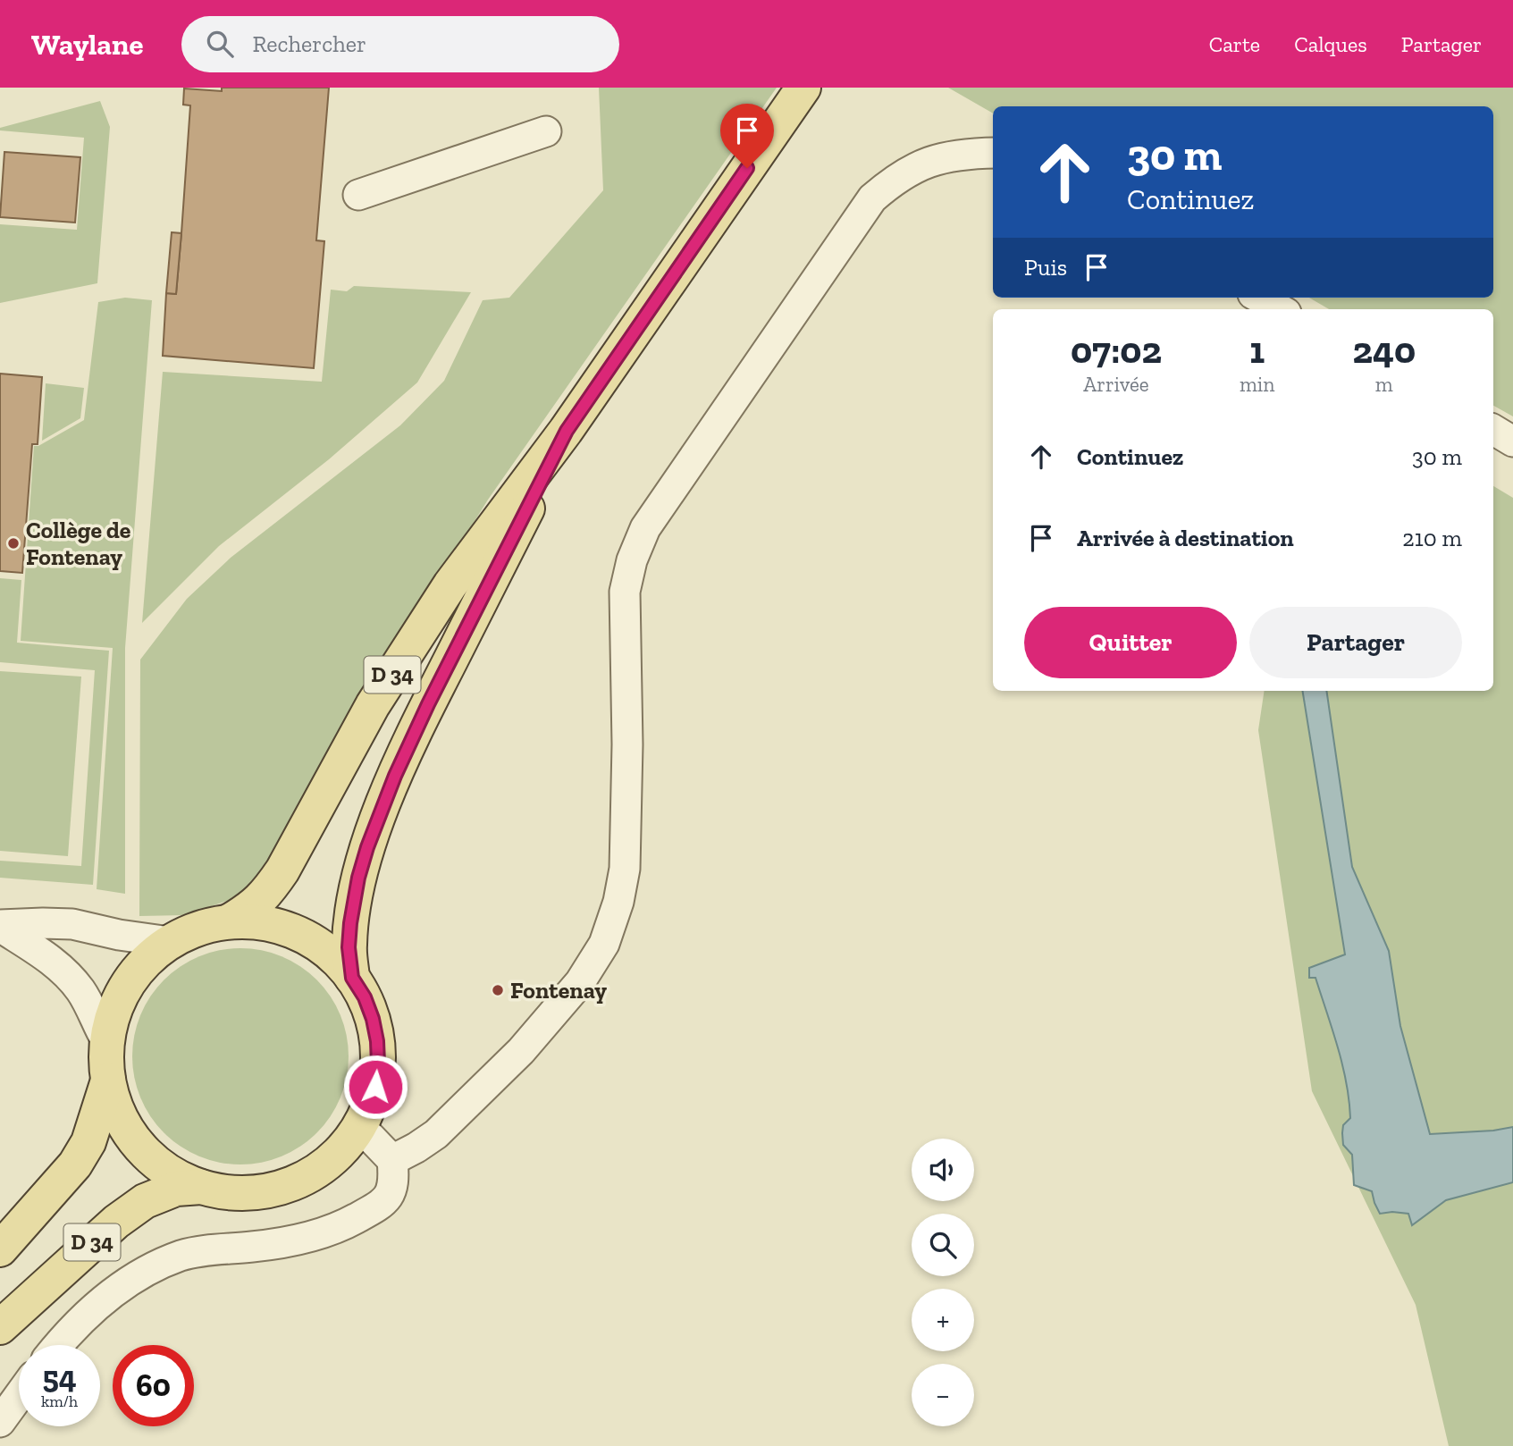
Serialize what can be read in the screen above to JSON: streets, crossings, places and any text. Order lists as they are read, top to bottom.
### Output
{
  "streets": {
    "main road": ["D 34"]
  },
  "places": ["Collège de Fontenay", "Fontenay"],
  "page": {
    "header": "Waylane",
    "search": "Rechercher",
    "nav": ["Carte", "Calques", "Partager"],
    "turn": ["30 m", "Continuez"],
    "then": "Puis",
    "eta": [
      "07:02",
      "Arrivée",
      "1",
      "min",
      "240",
      "m"
    ],
    "list": [
      {
        "name": "Continuez",
        "value": "30 m"
      },
      {
        "name": "Arrivée à destination",
        "value": "210 m"
      }
    ],
    "buttons": ["Quitter", "Partager"],
    "map_buttons": ["+", "−"],
    "speed": "54 km/h",
    "limit": "60"
  }
}
